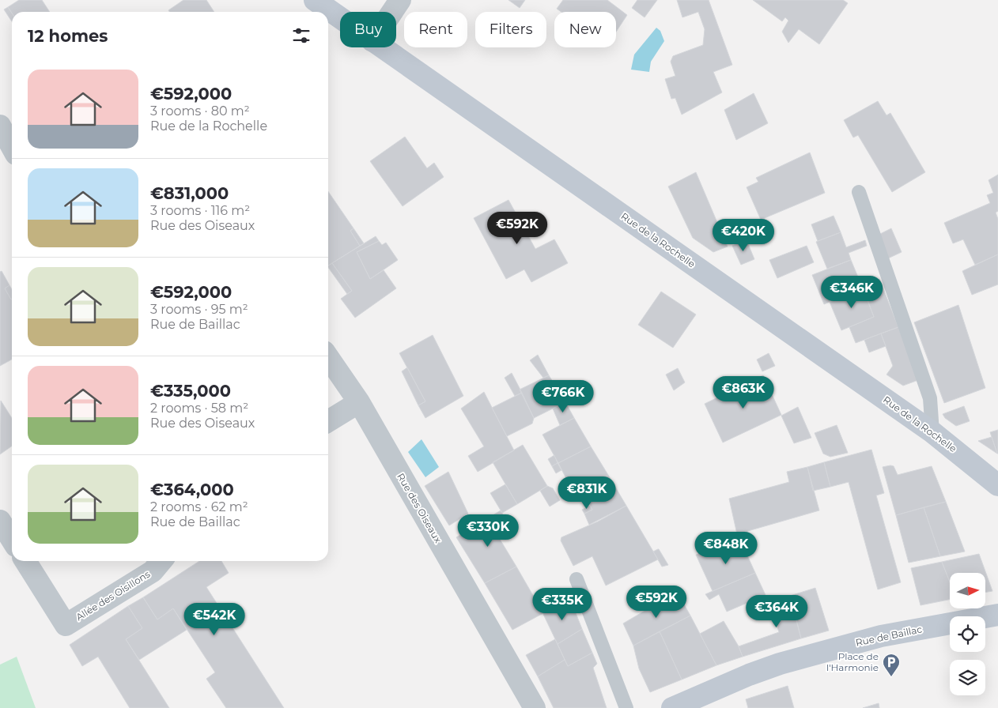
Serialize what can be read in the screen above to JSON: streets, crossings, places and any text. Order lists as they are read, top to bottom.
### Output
{
  "streets": {
    "main road": ["Rue de la Rochelle", "Rue de Baillac"],
    "street": ["Rue des Oiseaux", "Allée des Oisillons"]
  },
  "places": {
    "parking": ["Place de l'Harmonie"]
  },
  "north": "right",
  "page": {
    "chip": [
      "Buy",
      "Rent",
      "Filters",
      "New"
    ],
    "heading": "12 homes",
    "list": [
      {
        "name": "€592,000",
        "note": "3 rooms · 80 m² · Rue de la Rochelle"
      },
      {
        "name": "€831,000",
        "note": "3 rooms · 116 m² · Rue des Oiseaux"
      },
      {
        "name": "€592,000",
        "note": "3 rooms · 95 m² · Rue de Baillac"
      },
      {
        "name": "€335,000",
        "note": "2 rooms · 58 m² · Rue des Oiseaux"
      },
      {
        "name": "€364,000",
        "note": "2 rooms · 62 m² · Rue de Baillac"
      }
    ],
    "price": [
      "€592K",
      "€420K",
      "€346K",
      "€863K",
      "€766K",
      "€831K",
      "€330K",
      "€848K",
      "€592K",
      "€335K",
      "€364K",
      "€542K"
    ]
  }
}
